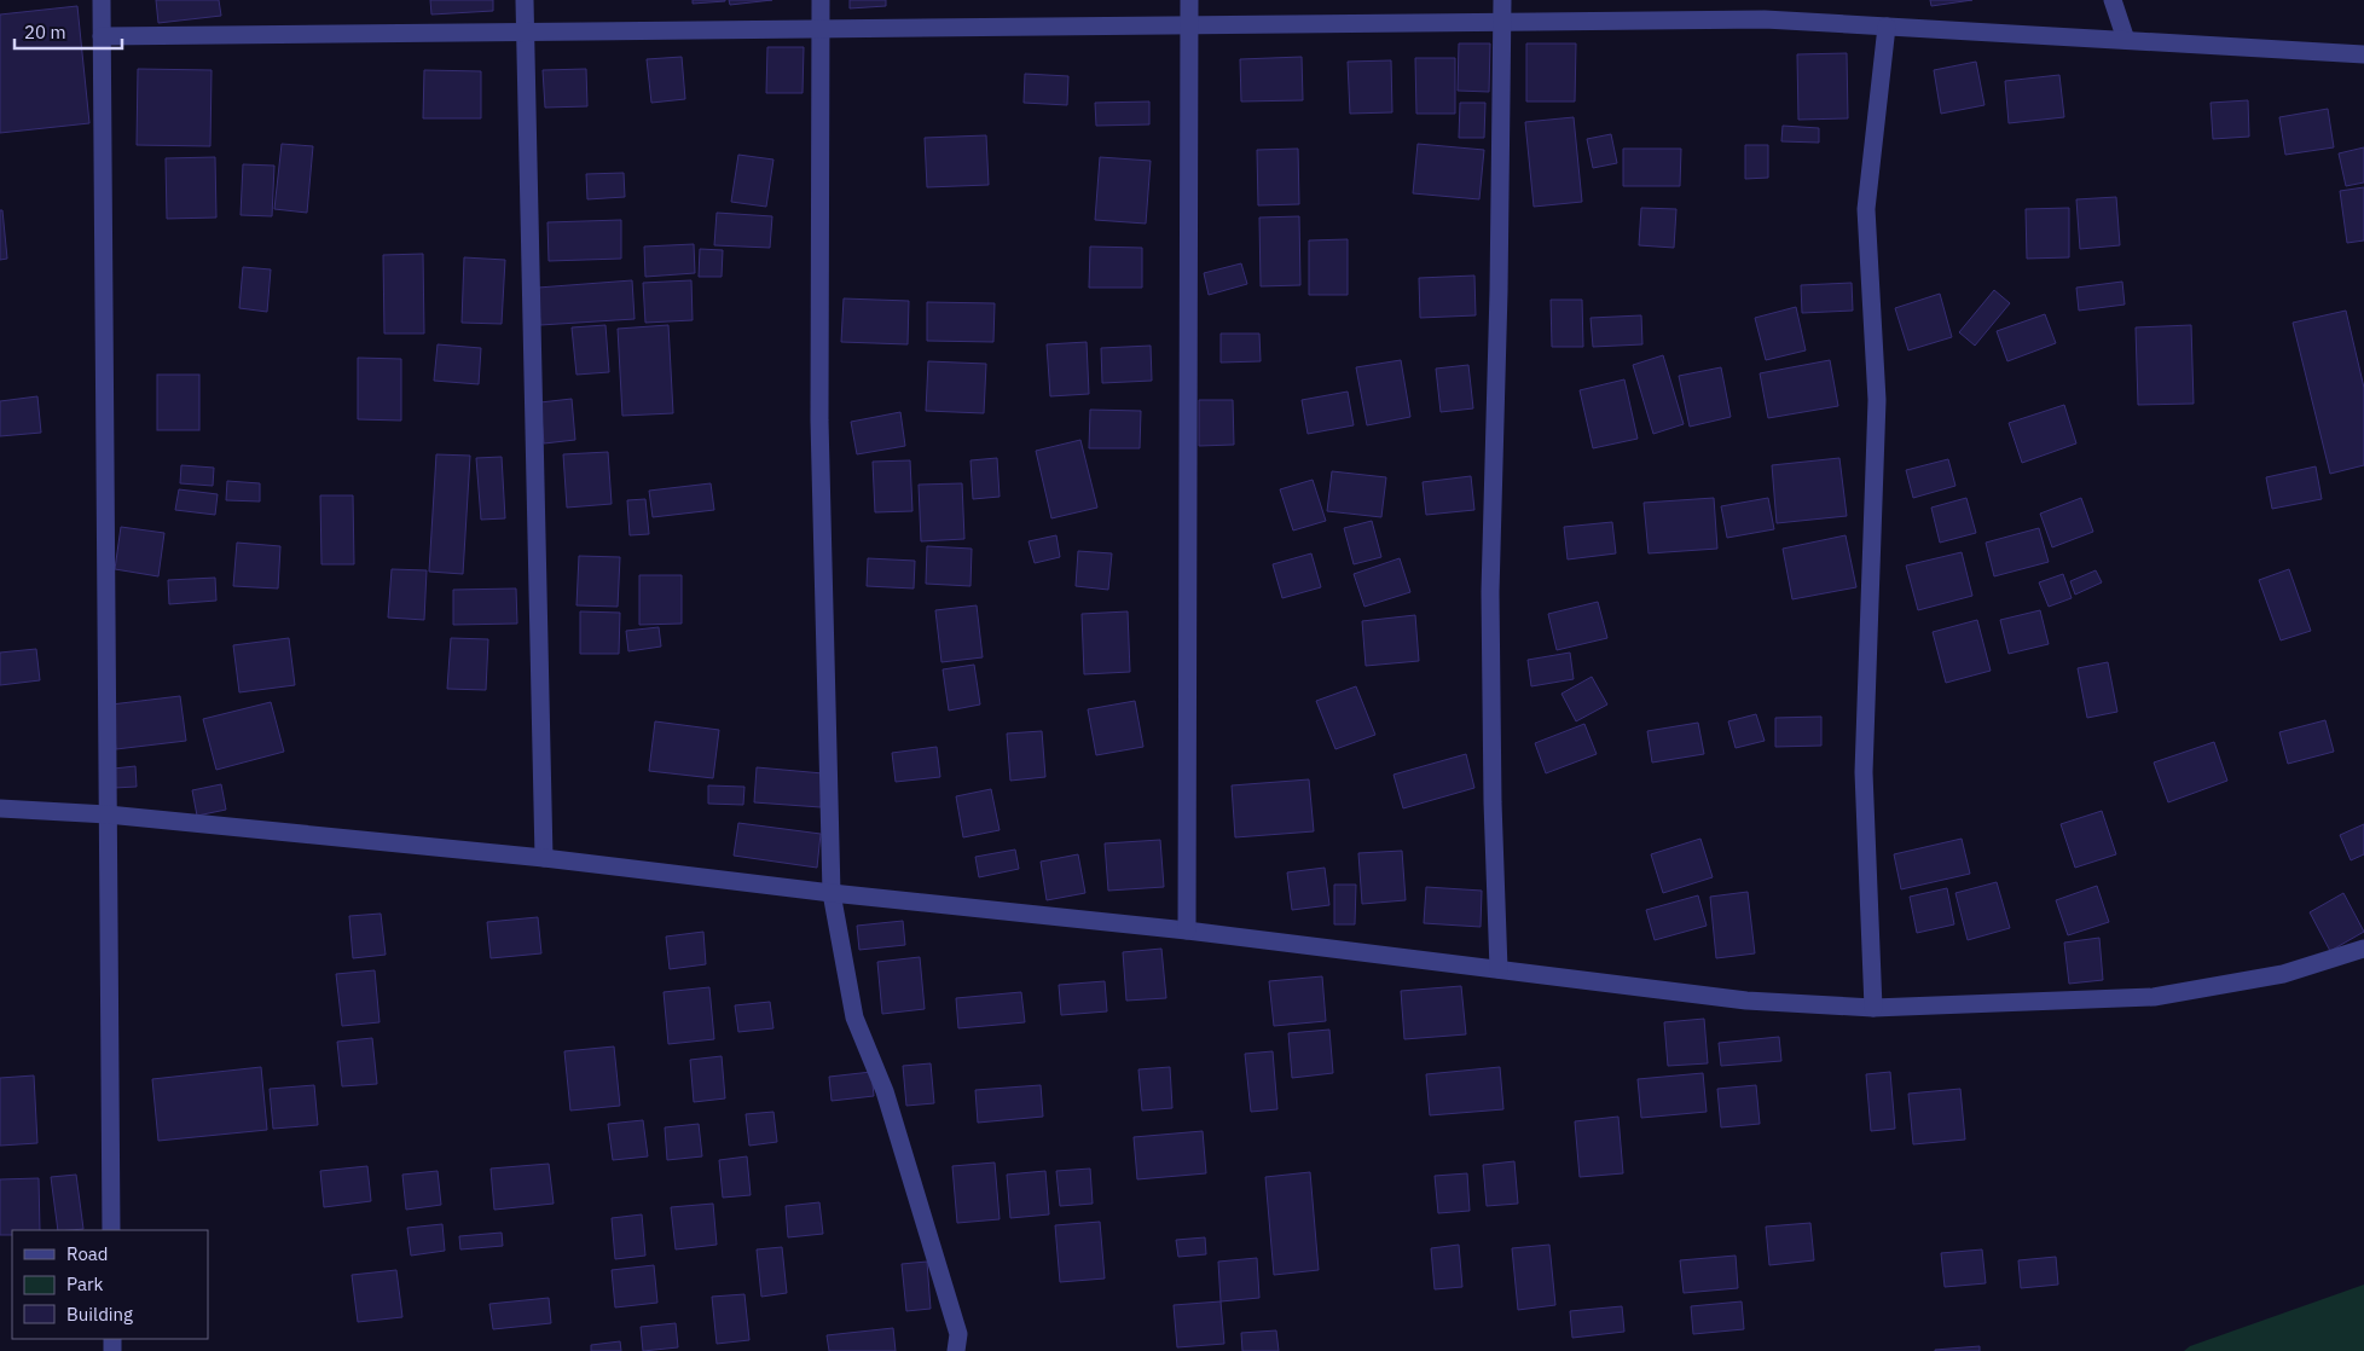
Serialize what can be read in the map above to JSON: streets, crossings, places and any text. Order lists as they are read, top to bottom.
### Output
{
  "legend": ["Road", "Park", "Building"],
  "scale_bar": "20 m"
}
